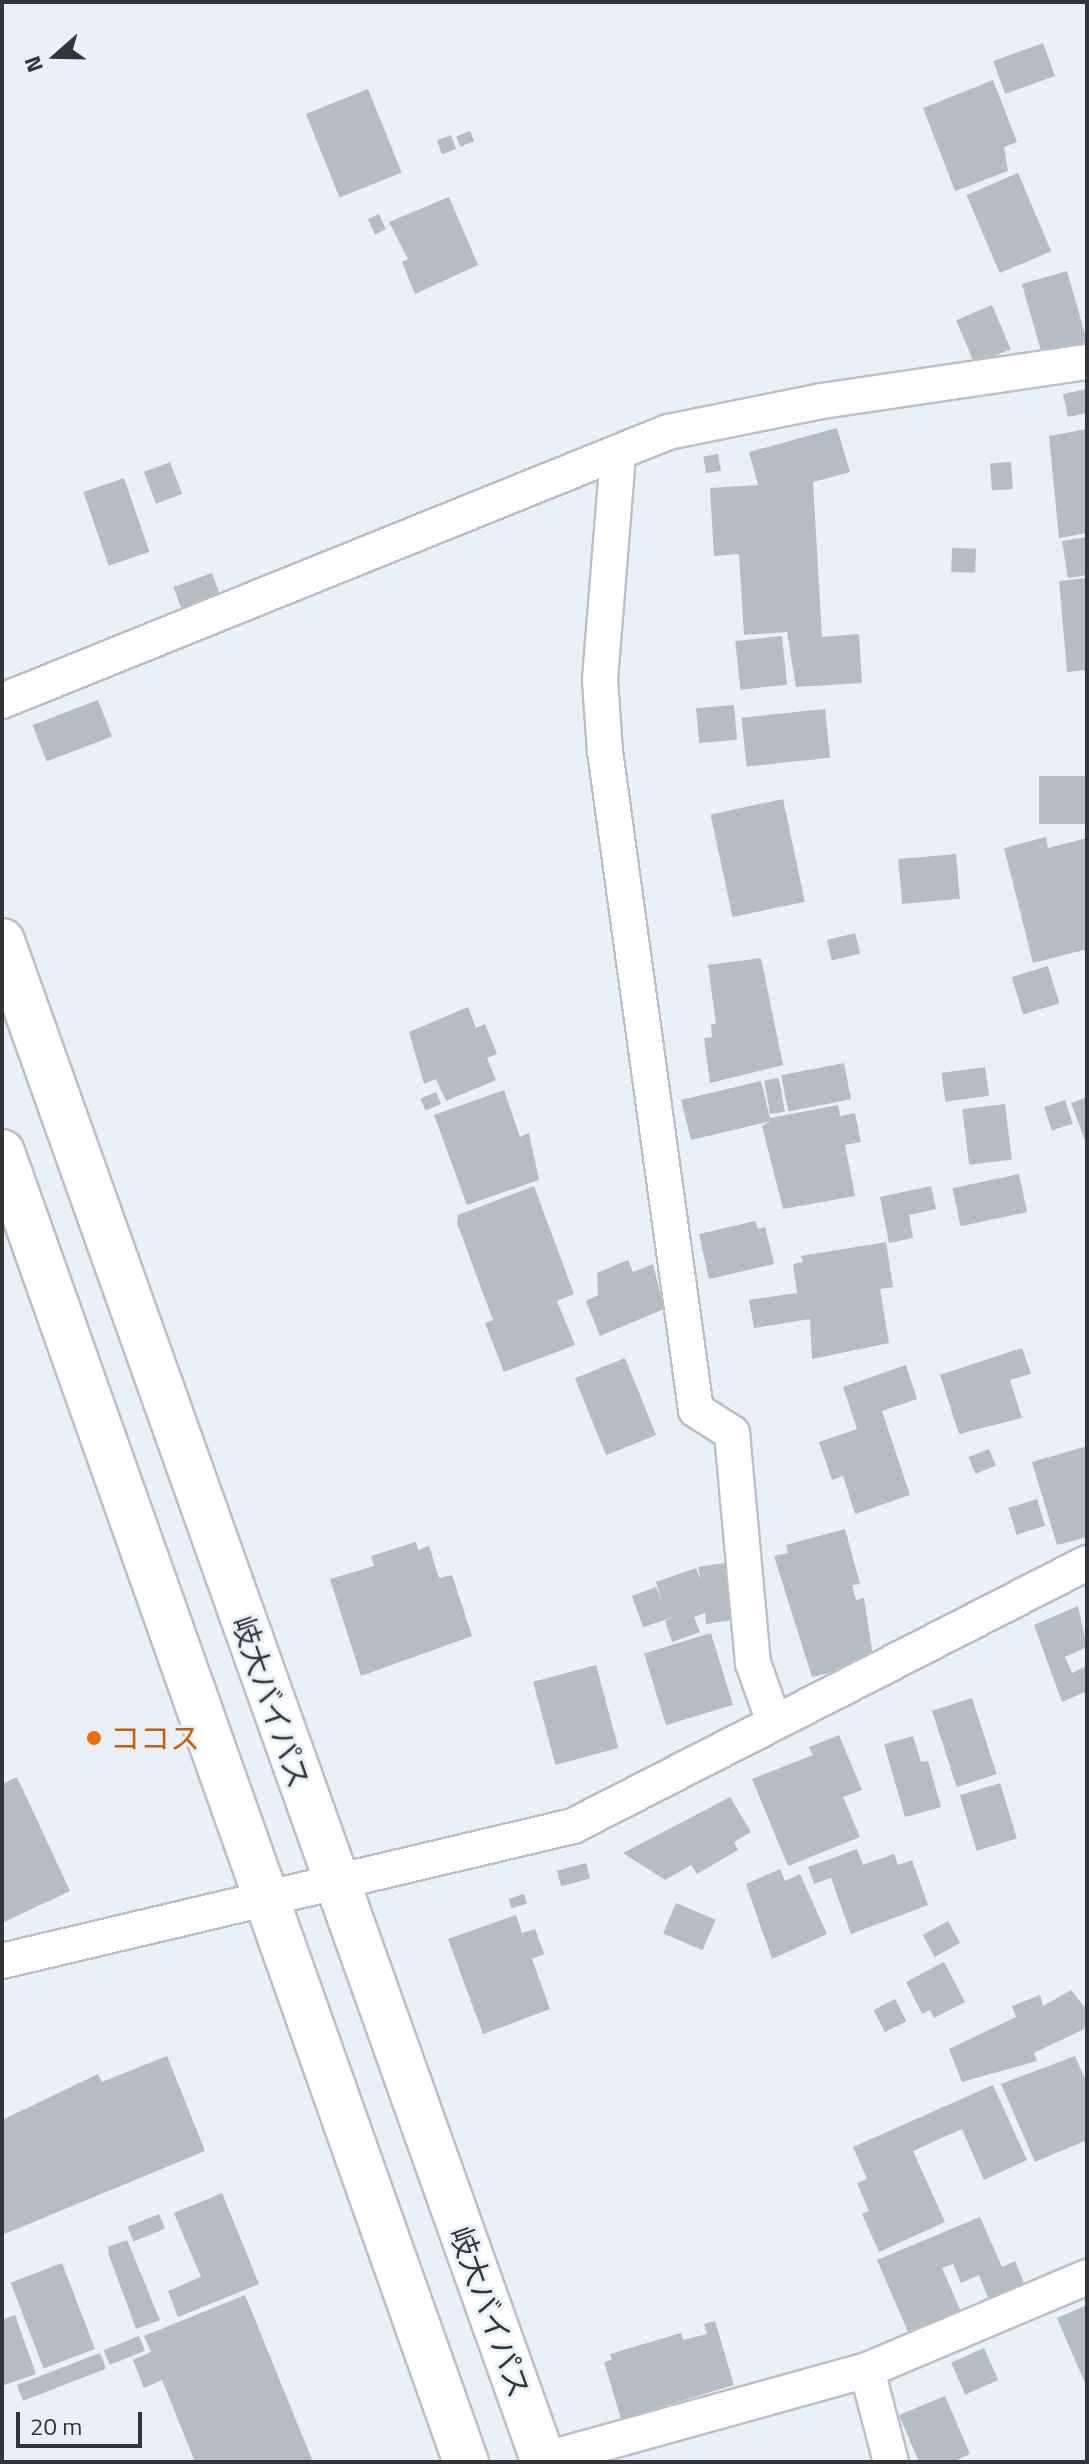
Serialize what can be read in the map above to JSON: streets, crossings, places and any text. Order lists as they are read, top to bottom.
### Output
{
  "streets": {
    "highway": ["岐大バイパス"]
  },
  "places": ["ココス"],
  "scale_bar": "20 m",
  "north": "left"
}
